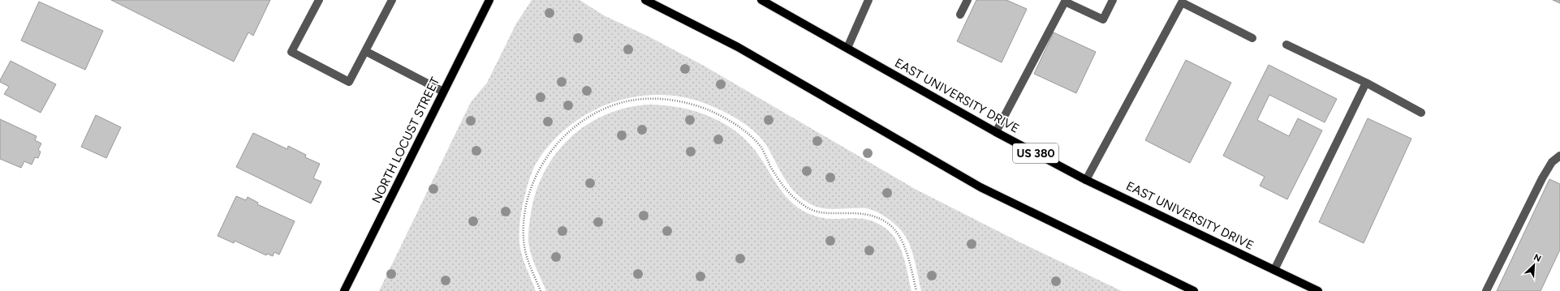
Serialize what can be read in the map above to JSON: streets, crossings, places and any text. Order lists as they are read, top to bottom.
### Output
{
  "streets": {
    "main road": ["EAST UNIVERSITY DRIVE", "NORTH LOCUST STREET", "US 380"]
  },
  "north": "top right"
}
